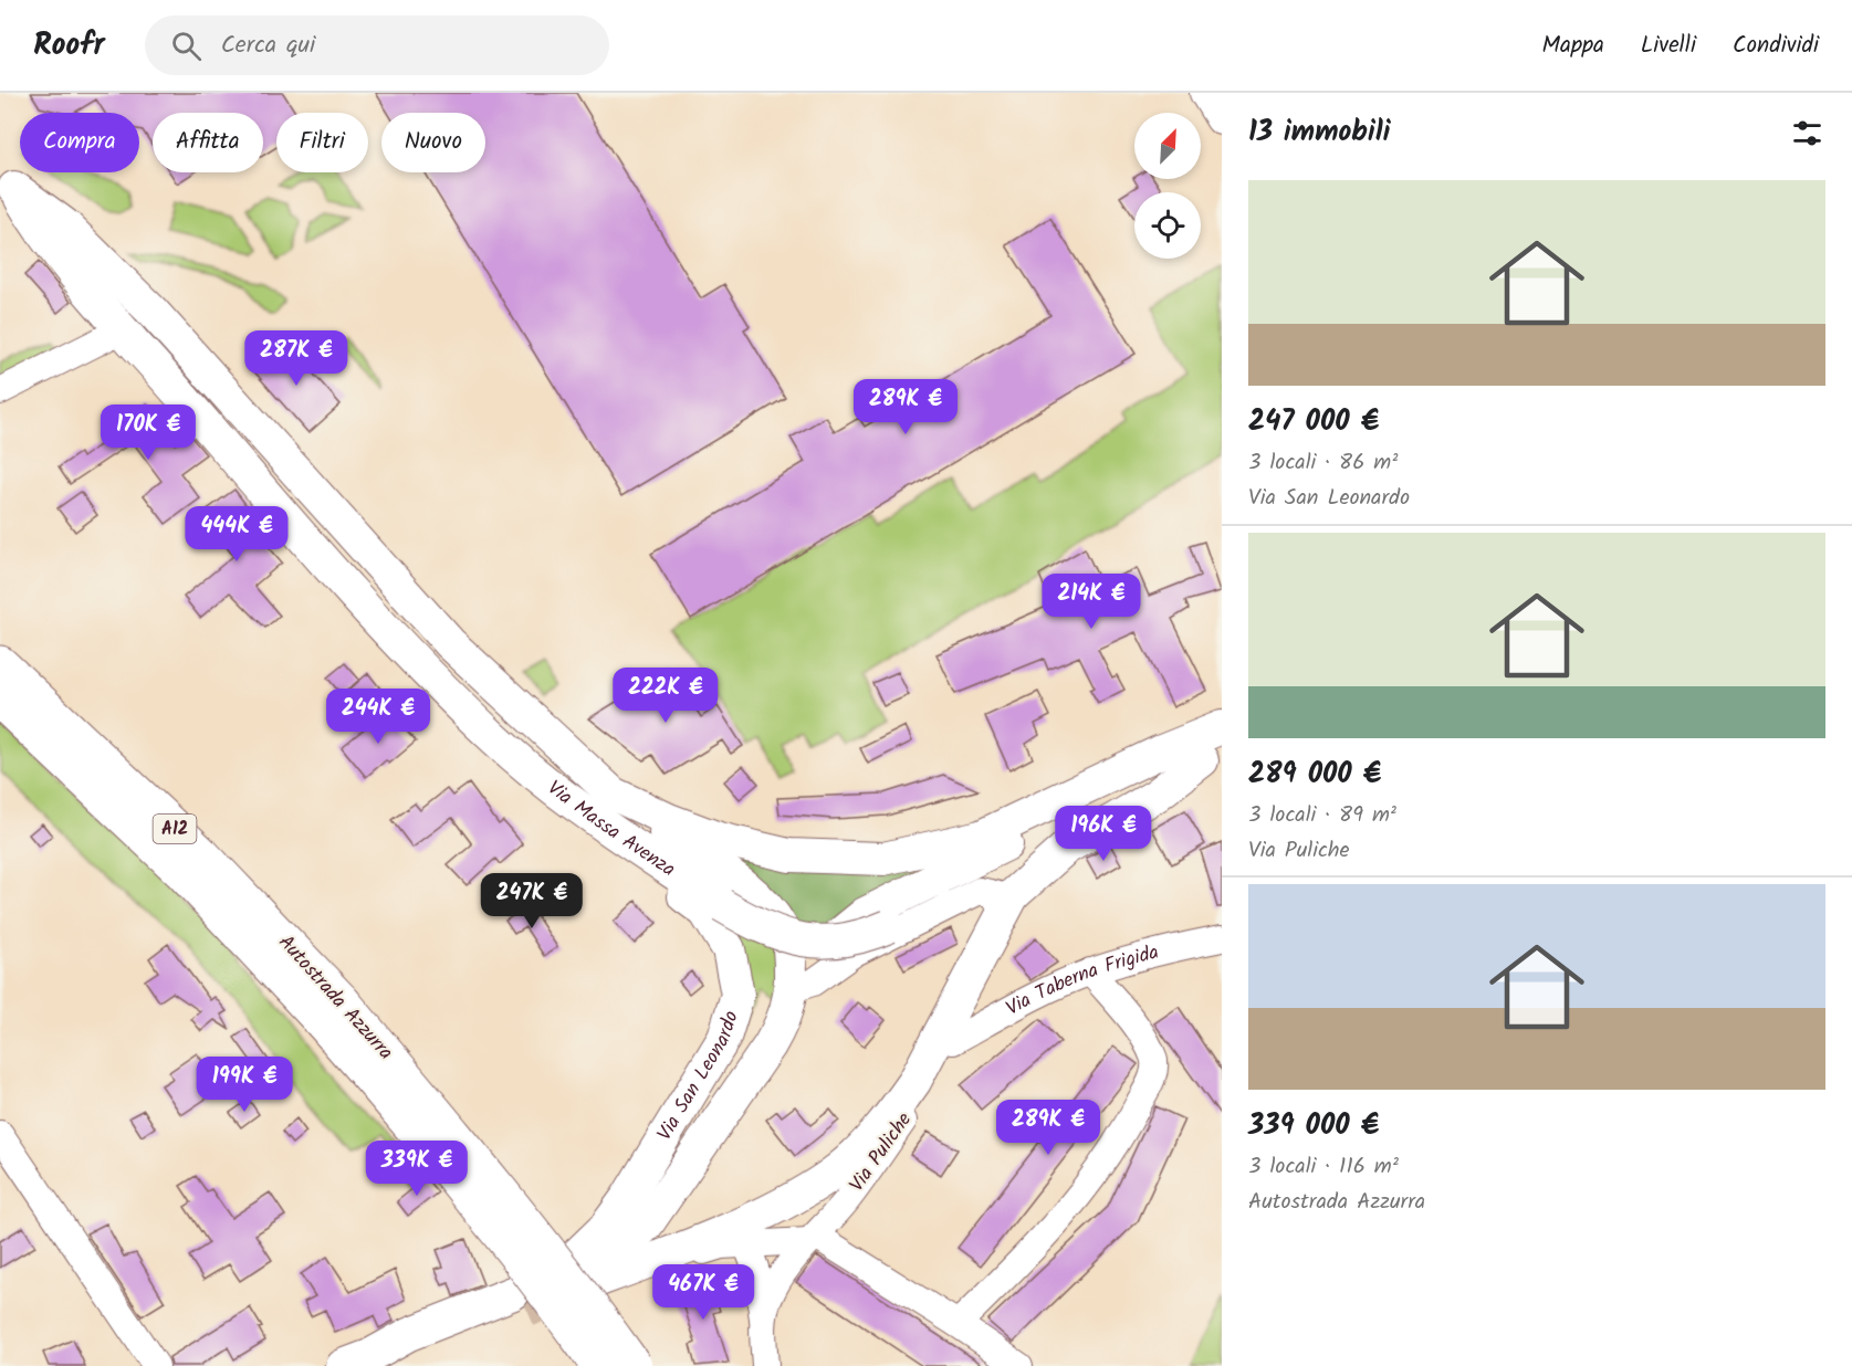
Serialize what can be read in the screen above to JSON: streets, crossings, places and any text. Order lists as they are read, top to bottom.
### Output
{
  "streets": {
    "highway": ["A12", "Autostrada Azzurra"],
    "main road": ["Via Massa Avenza", "Via San Leonardo"],
    "street": ["Via Taberna Frigida", "Via Puliche"]
  },
  "crossings": [
    ["Via Massa Avenza", "Via San Leonardo"],
    ["Via Taberna Frigida", "Via Puliche"]
  ],
  "north": "top right",
  "page": {
    "header": "Roofr",
    "search": "Cerca qui",
    "nav": ["Mappa", "Livelli", "Condividi"],
    "heading": "13 immobili",
    "chip": [
      "Compra",
      "Affitta",
      "Filtri",
      "Nuovo"
    ],
    "list": [
      {
        "name": "247 000 €",
        "note": "3 locali · 86 m² · Via San Leonardo"
      },
      {
        "name": "289 000 €",
        "note": "3 locali · 89 m² · Via Puliche"
      },
      {
        "name": "339 000 €",
        "note": "3 locali · 116 m² · Autostrada Azzurra"
      }
    ],
    "price": [
      "287K €",
      "289K €",
      "170K €",
      "444K €",
      "214K €",
      "222K €",
      "244K €",
      "196K €",
      "247K €",
      "199K €",
      "289K €",
      "339K €",
      "467K €"
    ]
  }
}
